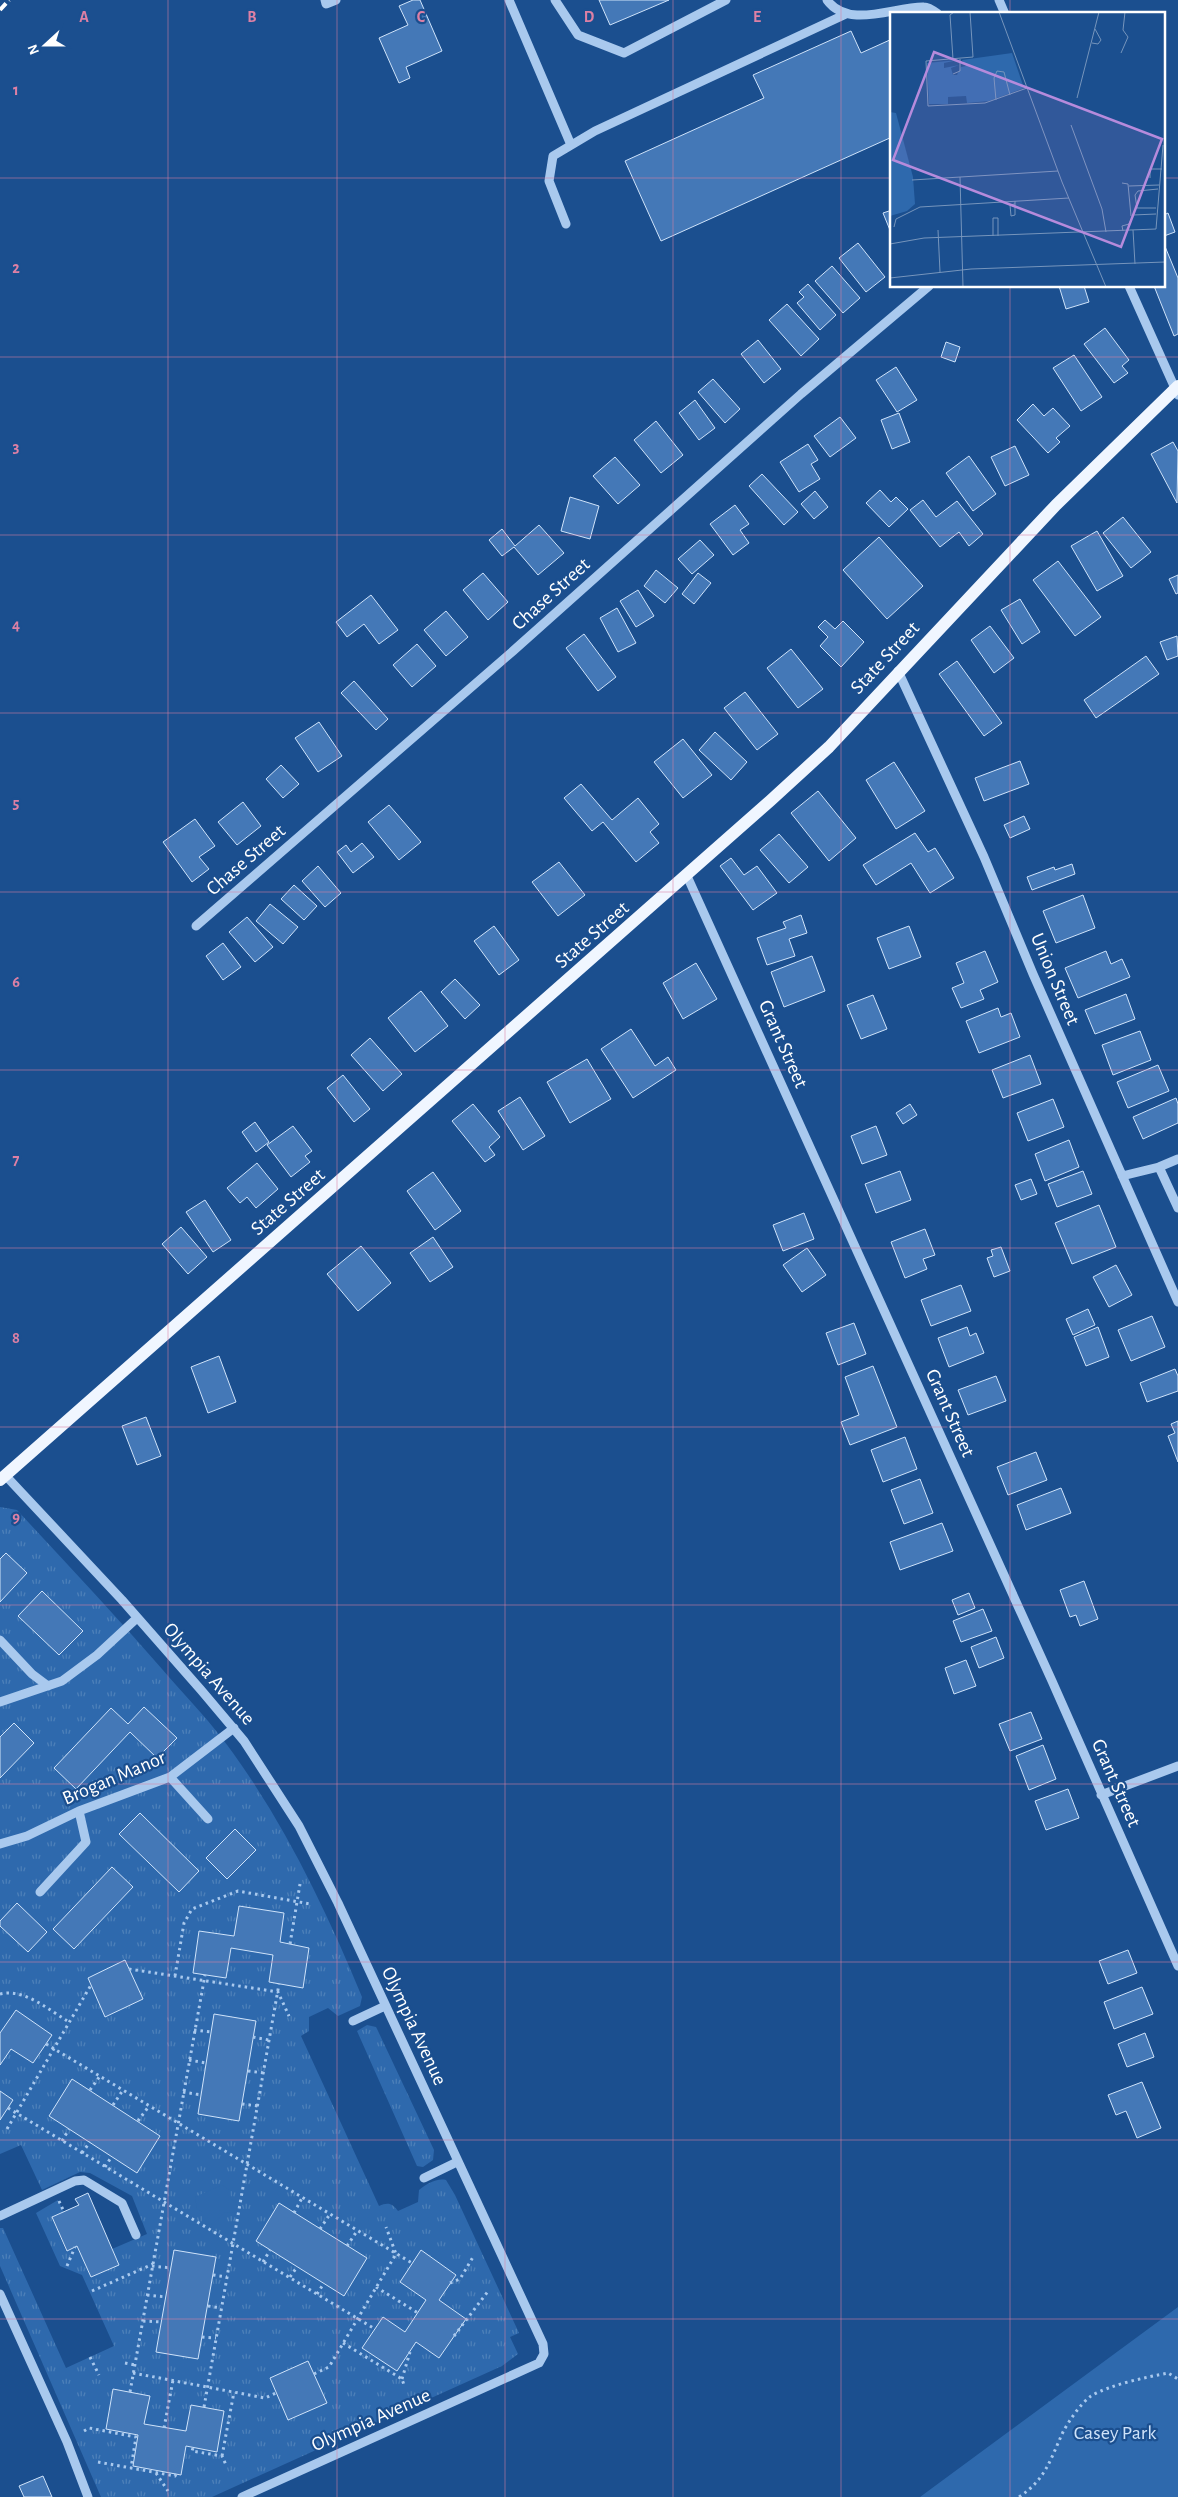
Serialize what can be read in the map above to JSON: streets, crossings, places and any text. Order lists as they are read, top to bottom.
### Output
{
  "streets": {
    "main road": ["State Street"],
    "street": [
      "Chase Street",
      "Union Street",
      "Grant Street",
      "Olympia Avenue",
      "Brogan Manor"
    ]
  },
  "crossings": [
    ["State Street", "Union Street"],
    ["State Street", "Grant Street"],
    ["State Street", "Olympia Avenue"],
    ["Olympia Avenue", "Brogan Manor"]
  ],
  "parks": ["Casey Park"],
  "north": "left",
  "grid": {
    "columns": [
      "A",
      "B",
      "C",
      "D",
      "E"
    ],
    "rows": [
      "1",
      "2",
      "3",
      "4",
      "5",
      "6",
      "7",
      "8",
      "9"
    ]
  }
}
